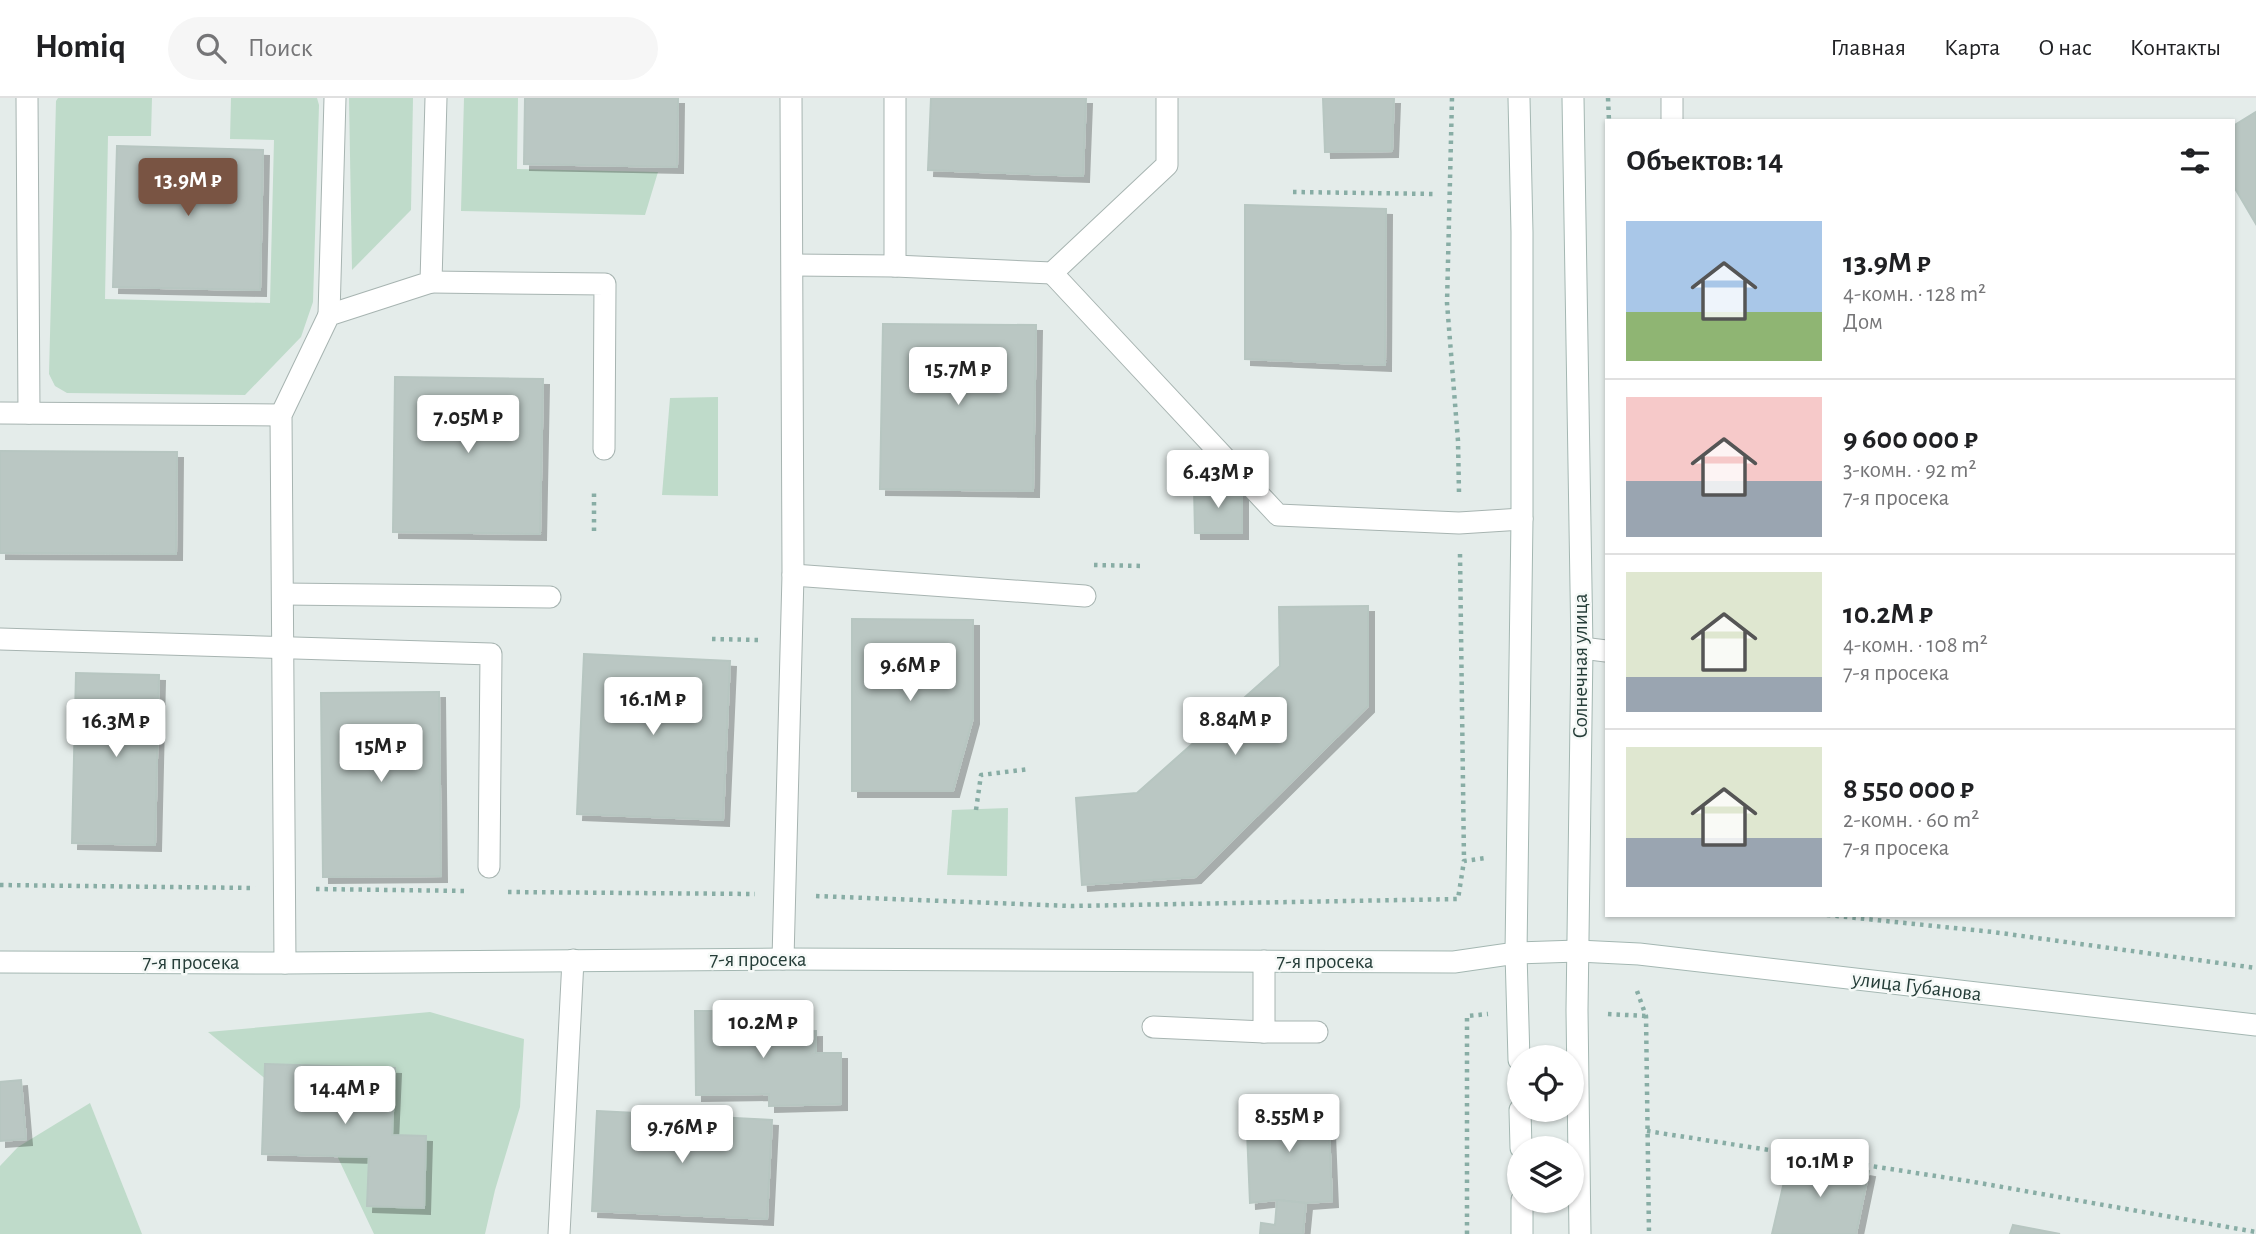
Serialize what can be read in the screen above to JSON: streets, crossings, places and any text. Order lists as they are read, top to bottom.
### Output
{
  "streets": {
    "main road": ["Солнечная улица", "7-я просека", "улица Губанова"]
  },
  "crossings": [
    ["Солнечная улица", "улица Губанова"],
    ["7-я просека", "улица Губанова"]
  ],
  "page": {
    "header": "Homiq",
    "search": "Поиск",
    "nav": [
      "Главная",
      "Карта",
      "О нас",
      "Контакты"
    ],
    "heading": "Объектов: 14",
    "price": [
      "13.9M ₽",
      "15.7M ₽",
      "7.05M ₽",
      "6.43M ₽",
      "9.6M ₽",
      "16.1M ₽",
      "8.84M ₽",
      "16.3M ₽",
      "15M ₽",
      "10.2M ₽",
      "14.4M ₽",
      "8.55M ₽",
      "9.76M ₽",
      "10.1M ₽"
    ],
    "list": [
      {
        "name": "13.9M ₽",
        "note": "4-комн. · 128 m² · Дом"
      },
      {
        "name": "9 600 000 ₽",
        "note": "3-комн. · 92 m² · 7-я просека"
      },
      {
        "name": "10.2M ₽",
        "note": "4-комн. · 108 m² · 7-я просека"
      },
      {
        "name": "8 550 000 ₽",
        "note": "2-комн. · 60 m² · 7-я просека"
      }
    ]
  }
}
